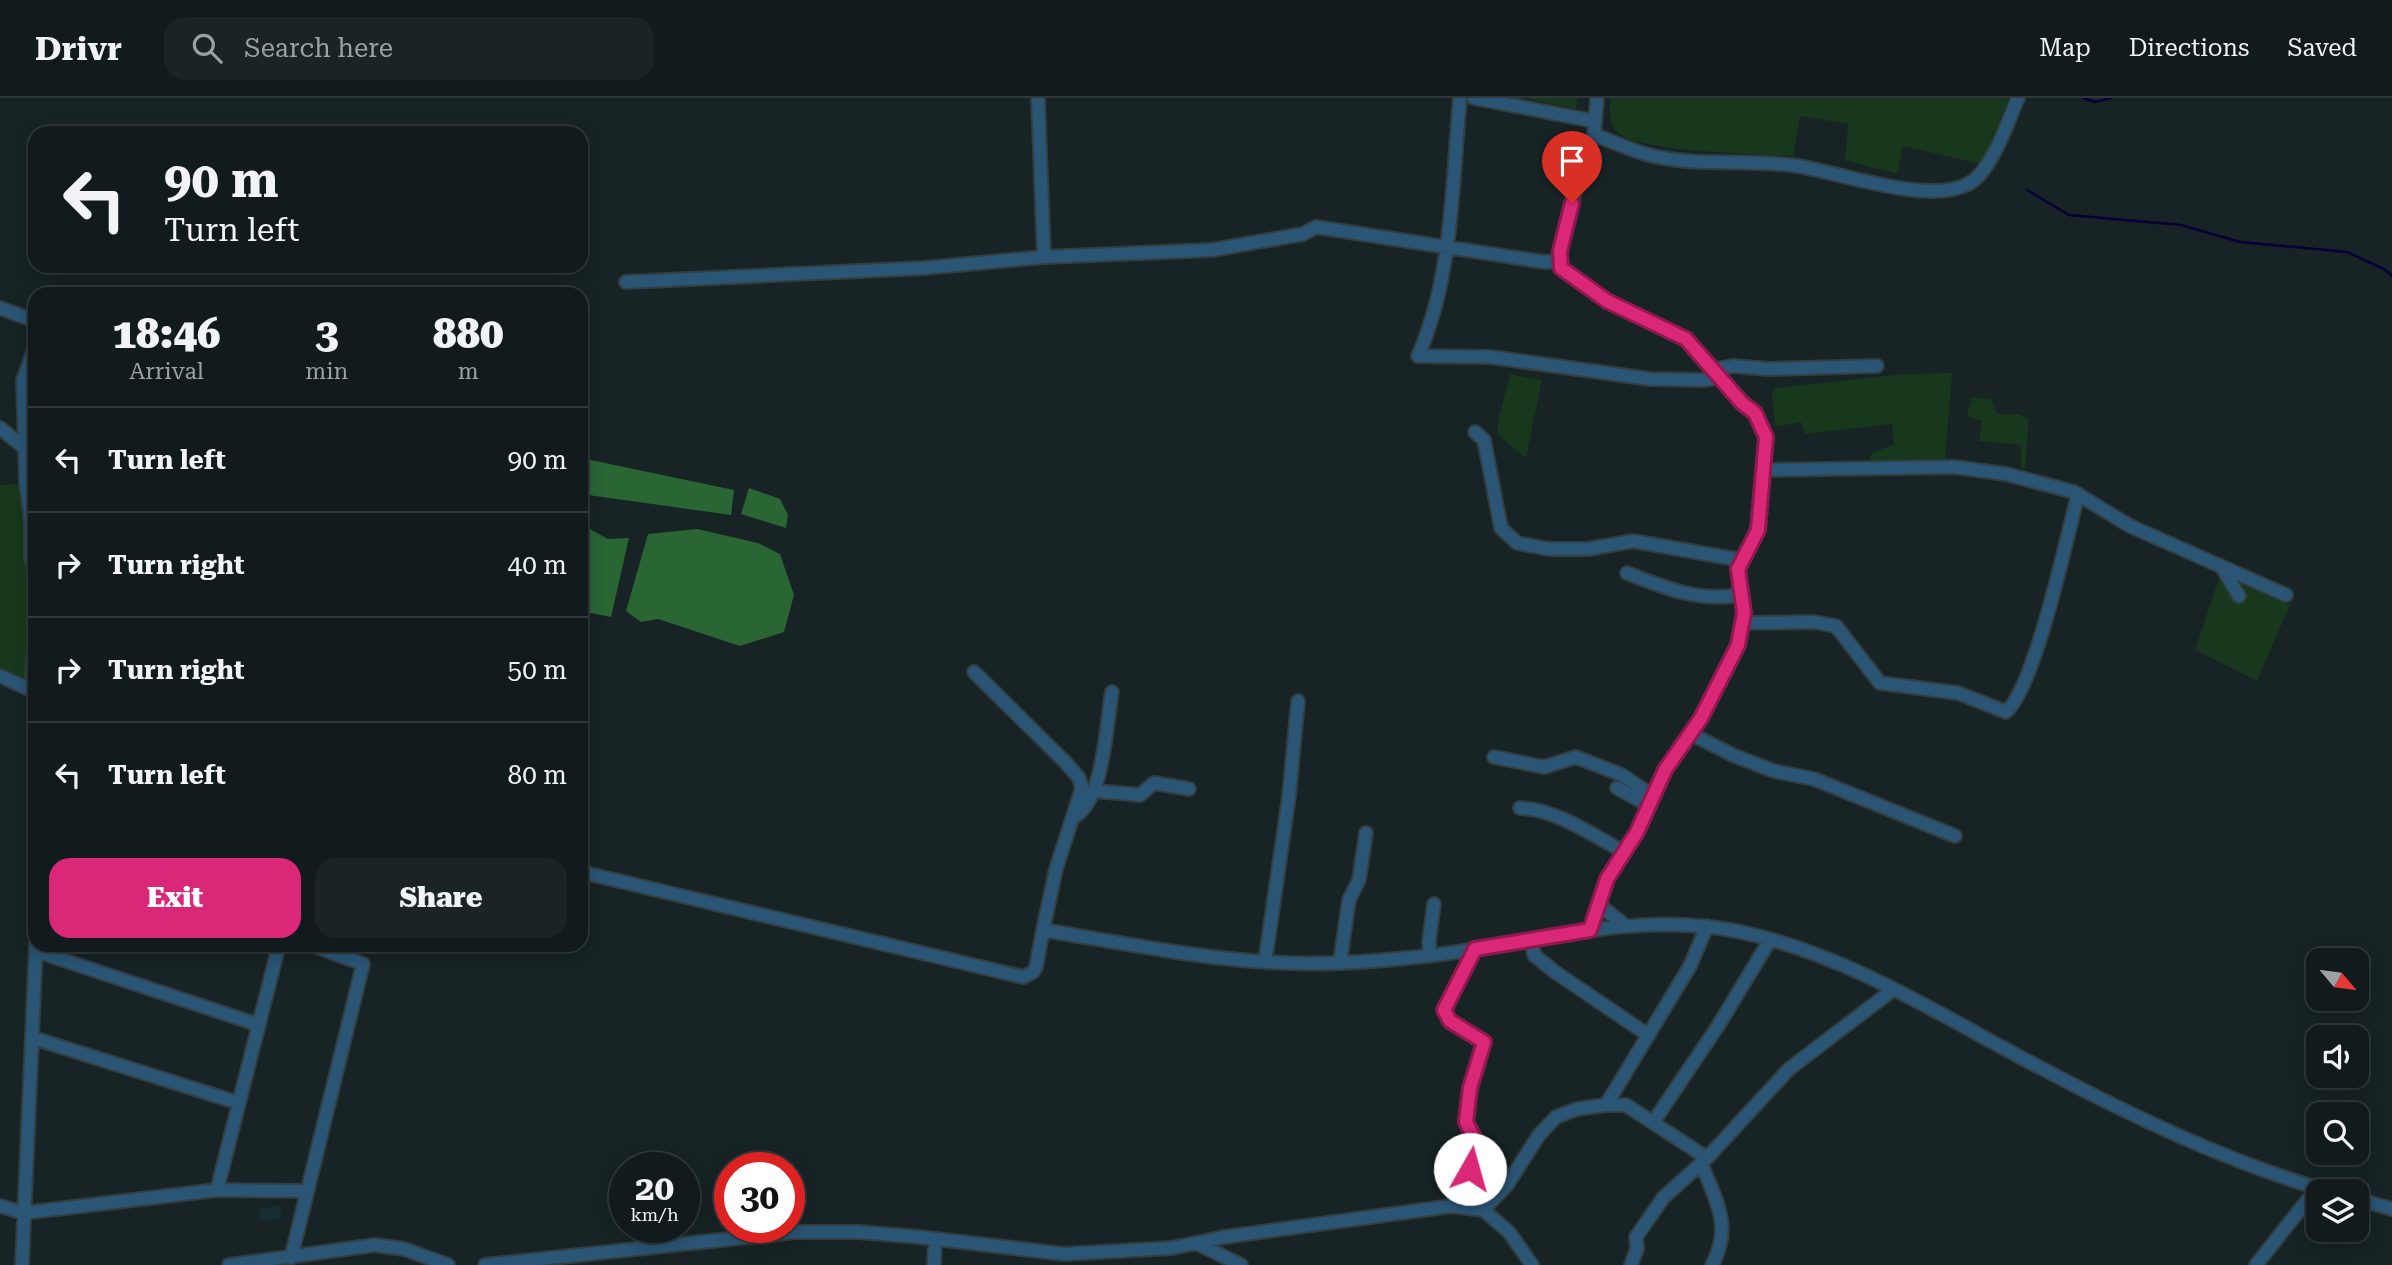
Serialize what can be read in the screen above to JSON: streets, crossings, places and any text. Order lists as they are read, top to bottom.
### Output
{
  "north": "bottom right",
  "page": {
    "header": "Drivr",
    "search": "Search here",
    "nav": ["Map", "Directions", "Saved"],
    "turn": ["90 m", "Turn left"],
    "eta": [
      "18:46",
      "Arrival",
      "3",
      "min",
      "880",
      "m"
    ],
    "list": [
      {
        "name": "Turn left",
        "value": "90 m"
      },
      {
        "name": "Turn right",
        "value": "40 m"
      },
      {
        "name": "Turn right",
        "value": "50 m"
      },
      {
        "name": "Turn left",
        "value": "80 m"
      }
    ],
    "buttons": ["Exit", "Share"],
    "speed": "20 km/h",
    "limit": "30"
  }
}
